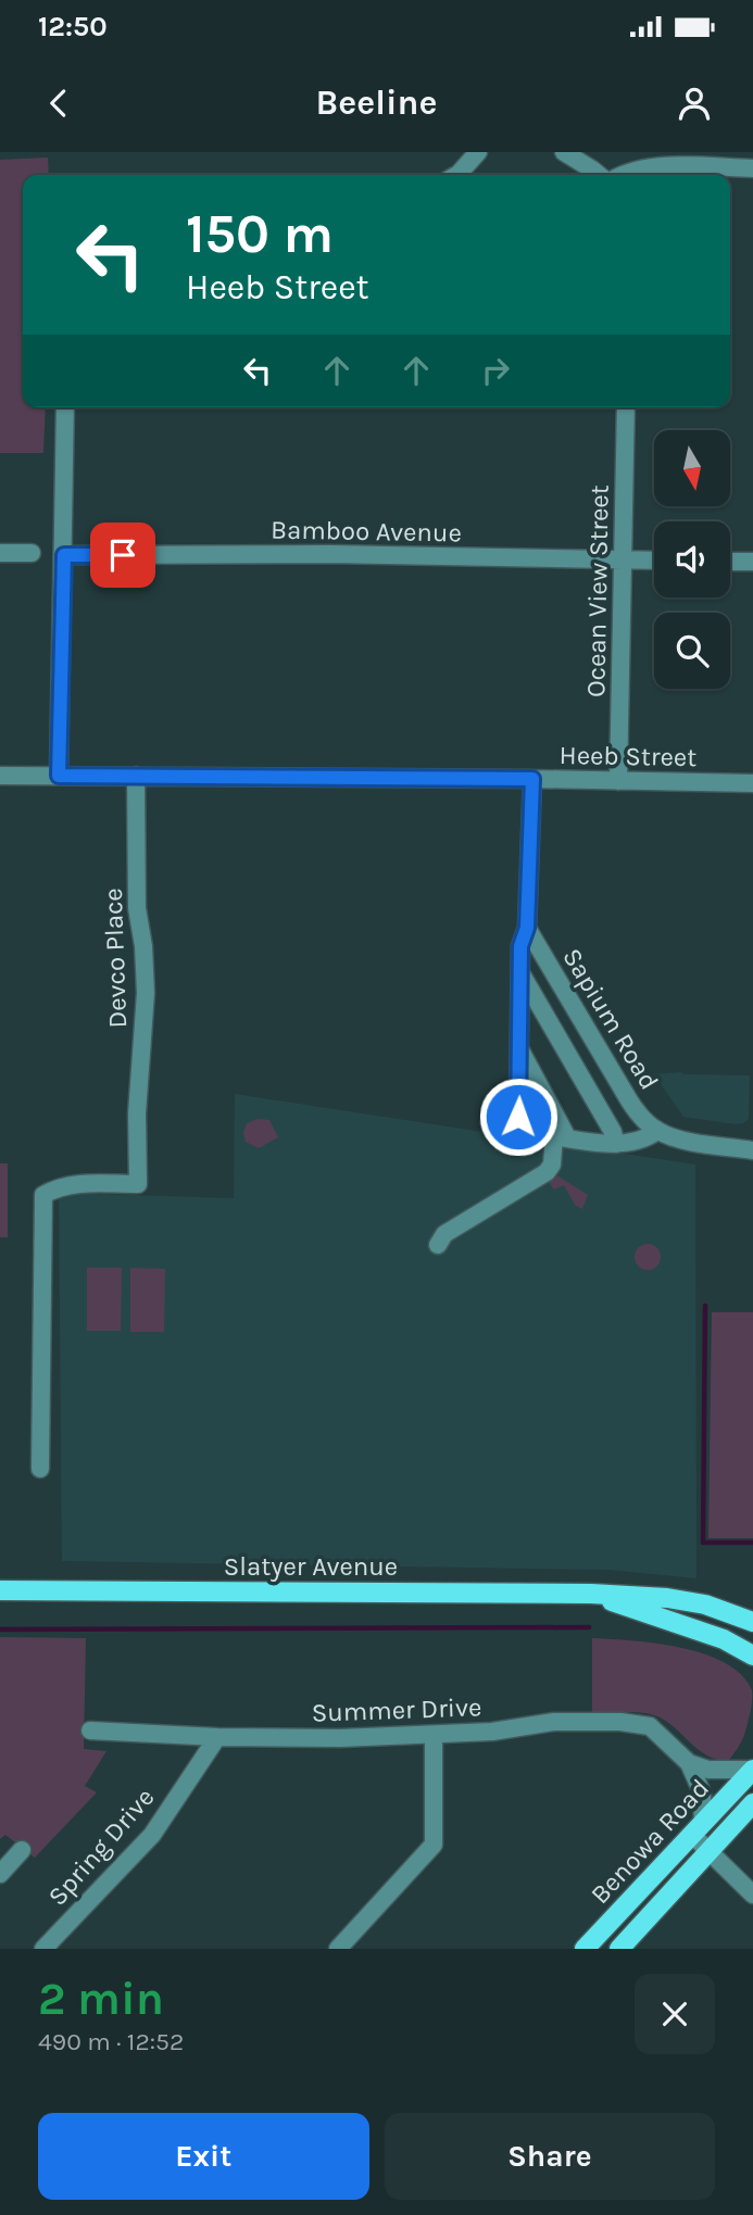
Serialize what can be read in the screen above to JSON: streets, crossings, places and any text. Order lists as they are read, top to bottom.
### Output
{
  "streets": {
    "main road": ["Slatyer Avenue", "Benowa Road"],
    "street": [
      "Bamboo Avenue",
      "Ocean View Street",
      "Heeb Street",
      "Devco Place",
      "Sapium Road",
      "Summer Drive",
      "Spring Drive"
    ]
  },
  "crossings": [
    ["Bamboo Avenue", "Ocean View Street"],
    ["Ocean View Street", "Heeb Street"],
    ["Heeb Street", "Devco Place"],
    ["Heeb Street", "Sapium Road"],
    ["Summer Drive", "Benowa Road"],
    ["Summer Drive", "Spring Drive"]
  ],
  "north": "bottom",
  "page": {
    "status": "12:50",
    "header": "Beeline",
    "turn": ["150 m", "Heeb Street"],
    "heading": ["2 min", "490 m · 12:52"],
    "buttons": ["Exit", "Share"]
  }
}
